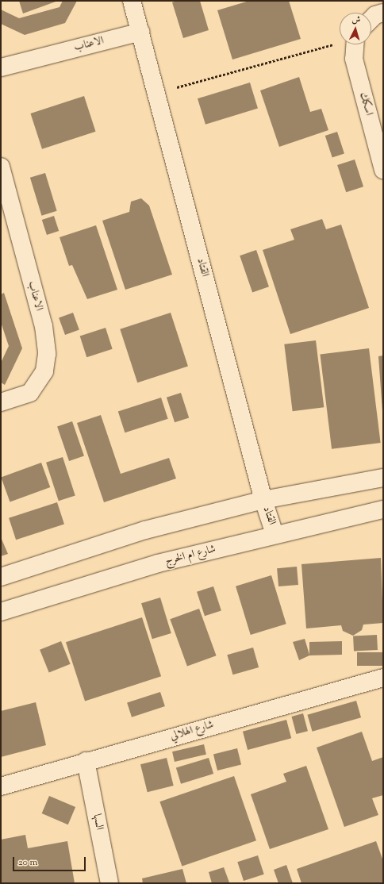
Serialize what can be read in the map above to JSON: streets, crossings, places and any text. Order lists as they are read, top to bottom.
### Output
{
  "streets": {
    "street": [
      "الاعناب",
      "اسكك",
      "القتاد",
      "شارع ام الخرج",
      "شارع الهلالي",
      "السها"
    ]
  },
  "crossings": [
    ["الاعناب", "القتاد"],
    ["القتاد", "شارع ام الخرج"],
    ["شارع الهلالي", "السها"]
  ],
  "scale_bar": "20 m",
  "north": "top"
}
